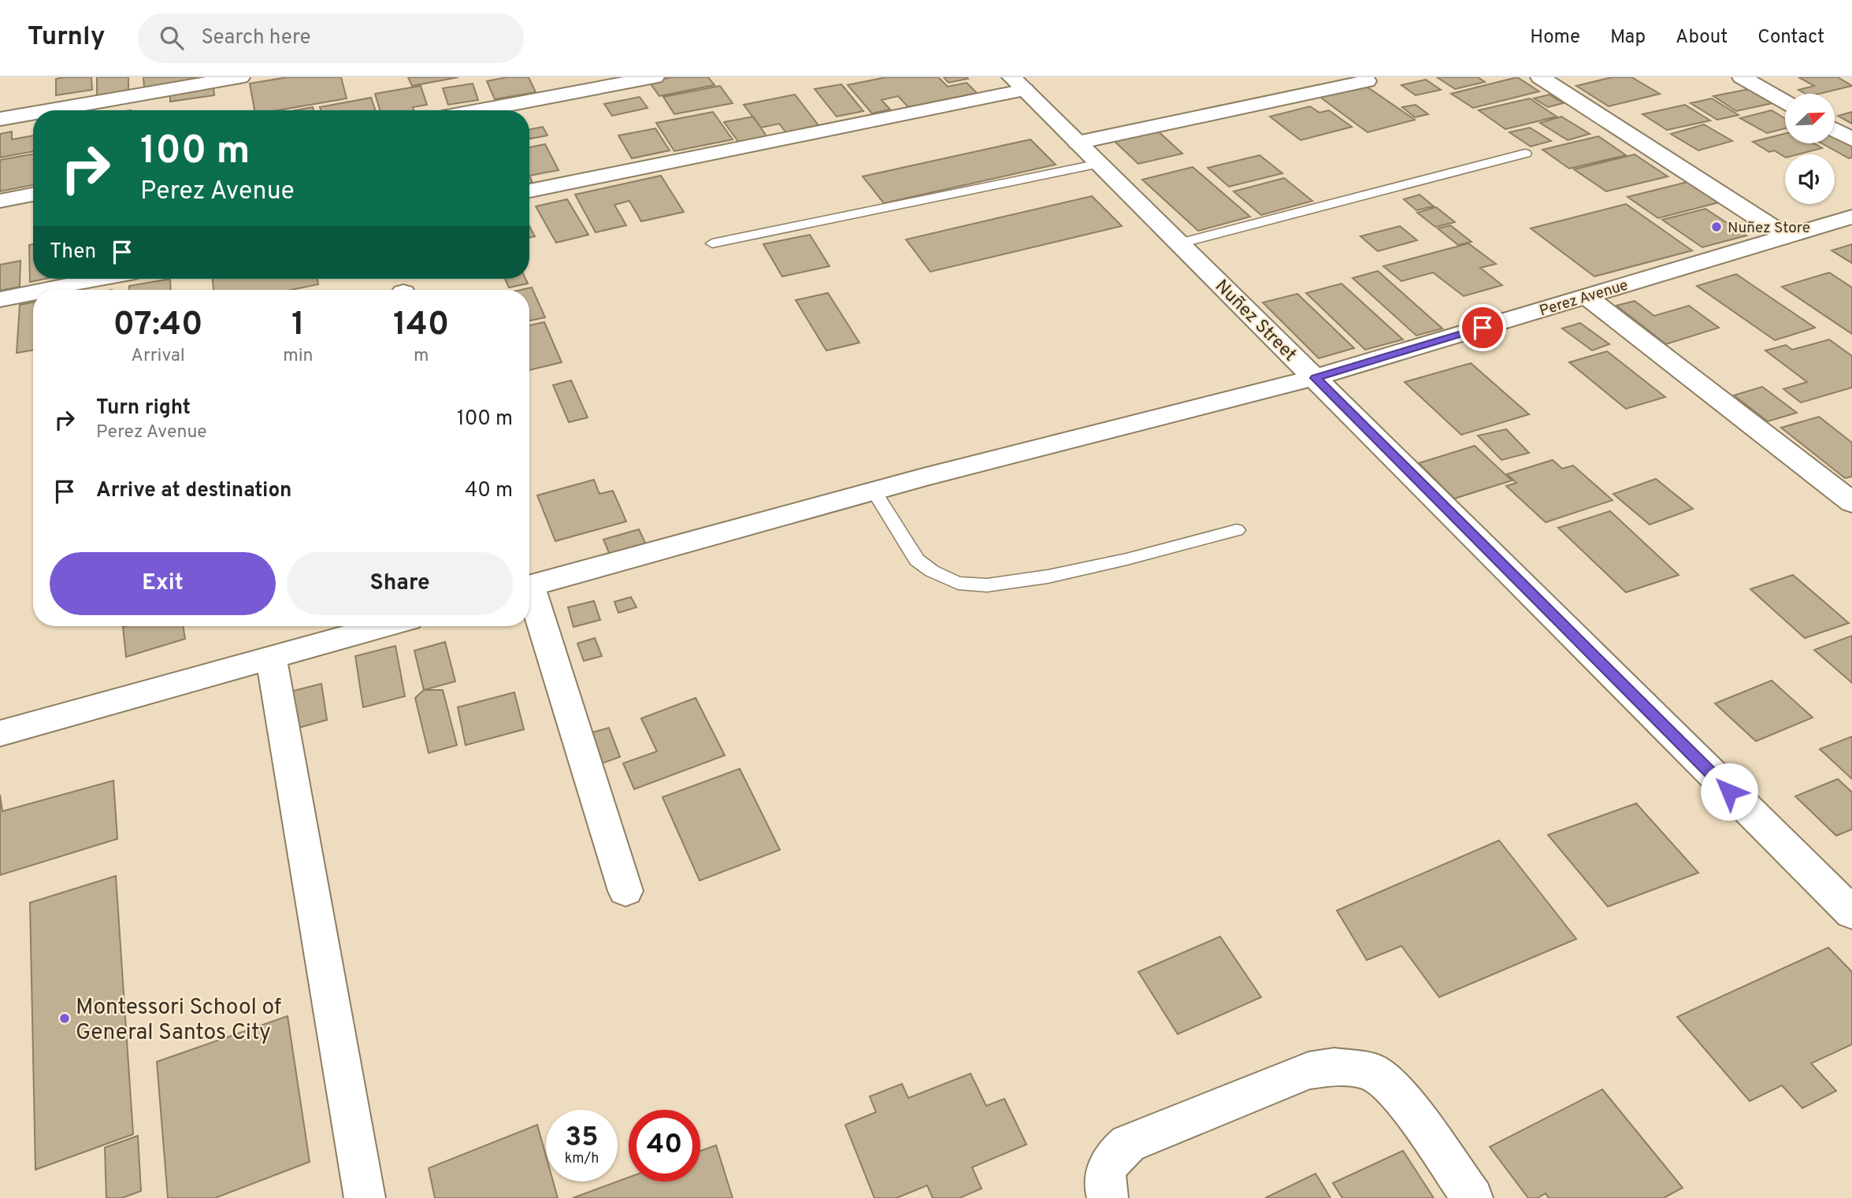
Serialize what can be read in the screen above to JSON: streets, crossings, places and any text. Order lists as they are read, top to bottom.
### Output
{
  "streets": {
    "street": ["Perez Avenue", "Nuñez Street"]
  },
  "crossings": [
    ["Perez Avenue", "Nuñez Street"]
  ],
  "places": ["Nuñez Store", "Montessori School of General Santos City"],
  "north": "top right",
  "page": {
    "header": "Turnly",
    "search": "Search here",
    "nav": [
      "Home",
      "Map",
      "About",
      "Contact"
    ],
    "turn": ["100 m", "Perez Avenue"],
    "then": "Then",
    "eta": [
      "07:40",
      "Arrival",
      "1",
      "min",
      "140",
      "m"
    ],
    "list": [
      {
        "name": "Turn right",
        "note": "Perez Avenue",
        "value": "100 m"
      },
      {
        "name": "Arrive at destination",
        "value": "40 m"
      }
    ],
    "buttons": ["Exit", "Share"],
    "speed": "35 km/h",
    "limit": "40"
  }
}
